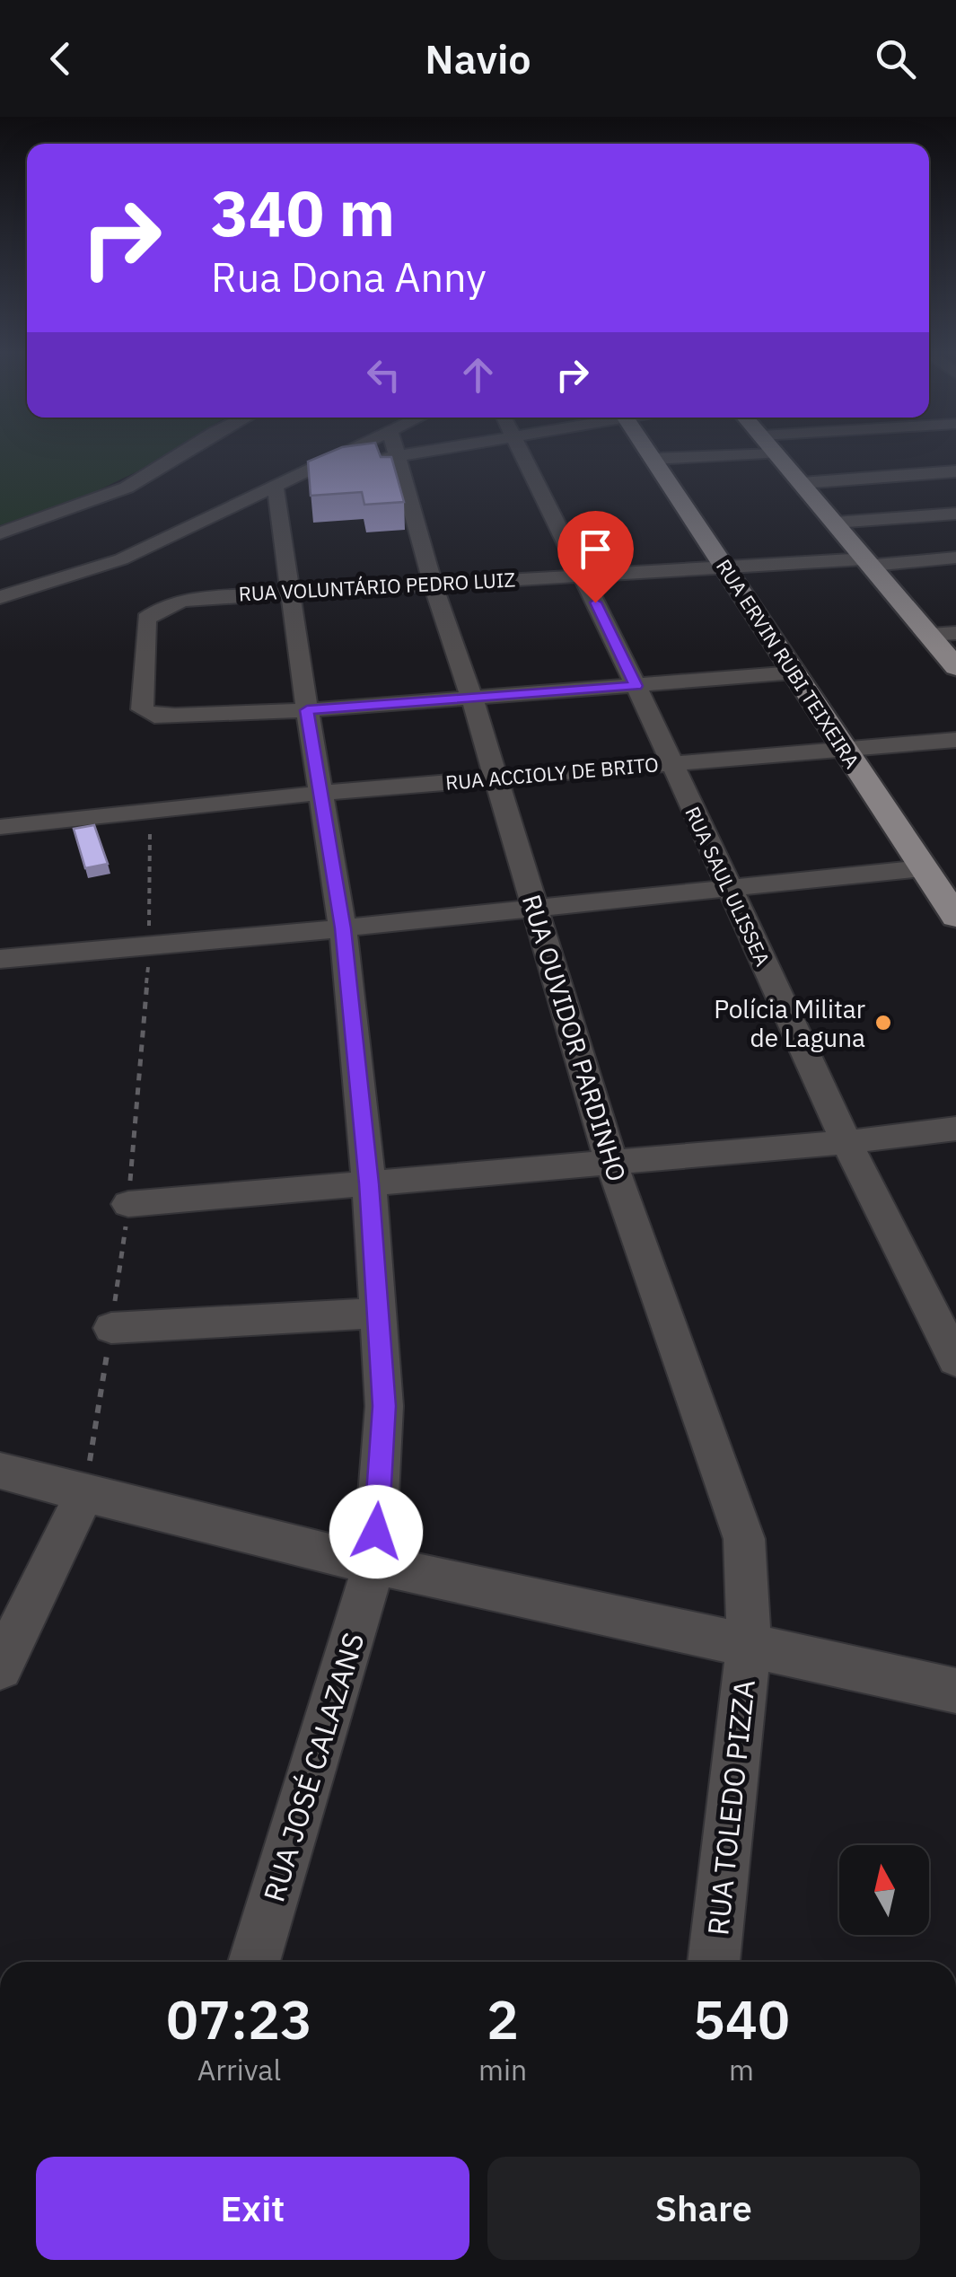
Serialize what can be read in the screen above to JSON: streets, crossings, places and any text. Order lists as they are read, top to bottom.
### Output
{
  "streets": {
    "main road": ["RUA ERVIN RUBI TEIXEIRA"],
    "street": [
      "RUA VOLUNTÁRIO PEDRO LUIZ",
      "RUA ACCIOLY DE BRITO",
      "RUA SAUL ULISSEA",
      "RUA OUVIDOR PARDINHO",
      "RUA JOSÉ CALAZANS",
      "RUA TOLEDO PIZZA"
    ]
  },
  "crossings": [
    ["RUA VOLUNTÁRIO PEDRO LUIZ", "RUA ERVIN RUBI TEIXEIRA"],
    ["RUA VOLUNTÁRIO PEDRO LUIZ", "RUA SAUL ULISSEA"],
    ["RUA VOLUNTÁRIO PEDRO LUIZ", "RUA OUVIDOR PARDINHO"],
    ["RUA VOLUNTÁRIO PEDRO LUIZ", "RUA JOSÉ CALAZANS"],
    ["RUA ERVIN RUBI TEIXEIRA", "RUA ACCIOLY DE BRITO"],
    ["RUA ACCIOLY DE BRITO", "RUA SAUL ULISSEA"],
    ["RUA ACCIOLY DE BRITO", "RUA OUVIDOR PARDINHO"],
    ["RUA ACCIOLY DE BRITO", "RUA JOSÉ CALAZANS"],
    ["RUA OUVIDOR PARDINHO", "RUA TOLEDO PIZZA"]
  ],
  "places": ["Polícia Militar de Laguna"],
  "north": "top",
  "page": {
    "header": "Navio",
    "turn": ["340 m", "Rua Dona Anny"],
    "eta": [
      "07:23",
      "Arrival",
      "2",
      "min",
      "540",
      "m"
    ],
    "buttons": ["Exit", "Share"]
  }
}
